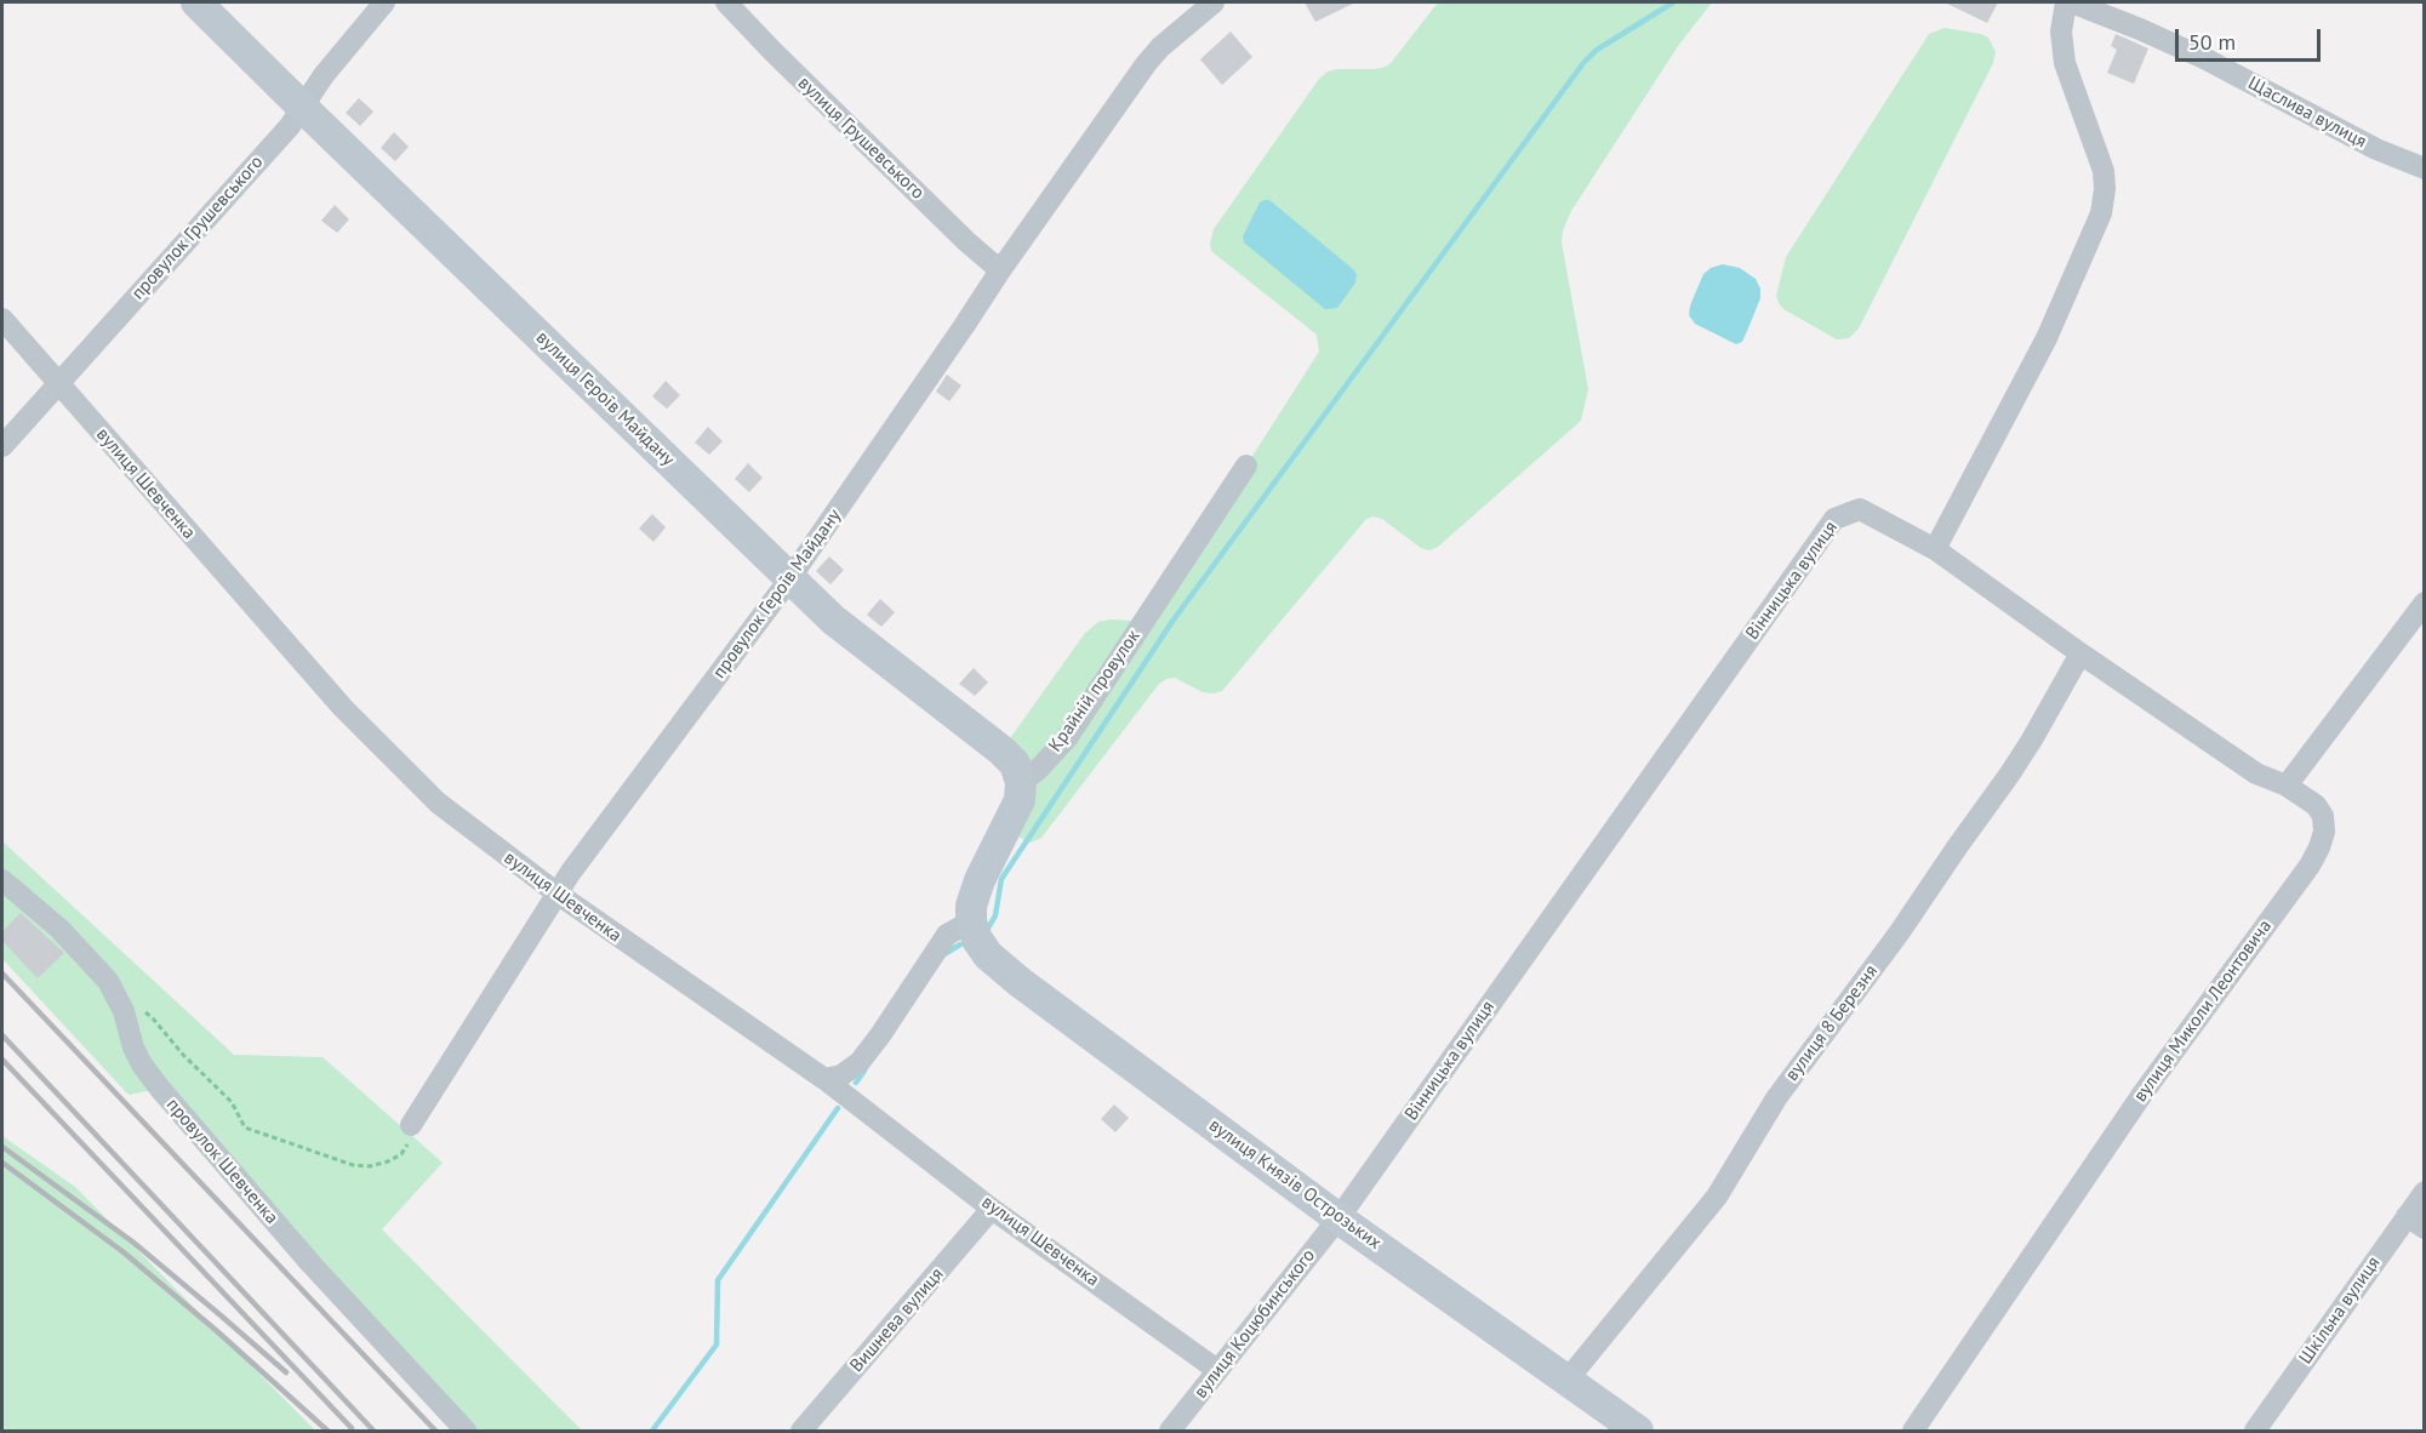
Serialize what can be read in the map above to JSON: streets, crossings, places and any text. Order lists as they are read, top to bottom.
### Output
{
  "streets": {
    "street": [
      "Щаслива вулиця",
      "вулиця Грушевського",
      "провулок Грушевського",
      "вулиця Героїв Майдану",
      "вулиця Шевченка",
      "Вінницька вулиця",
      "провулок Героїв Майдану",
      "Крайній провулок",
      "вулиця Миколи Леонтовича",
      "вулиця 8 Березня",
      "провулок Шевченка",
      "вулиця Князів Острозьких",
      "Шкільна вулиця",
      "Вишнева вулиця",
      "вулиця Коцюбинського"
    ]
  },
  "crossings": [
    ["вулиця Грушевського", "провулок Героїв Майдану"],
    ["провулок Грушевського", "вулиця Героїв Майдану"],
    ["провулок Грушевського", "вулиця Шевченка"],
    ["вулиця Героїв Майдану", "провулок Героїв Майдану"],
    ["вулиця Героїв Майдану", "Крайній провулок"],
    ["вулиця Шевченка", "провулок Героїв Майдану"],
    ["вулиця Шевченка", "Вишнева вулиця"],
    ["вулиця Шевченка", "вулиця Коцюбинського"],
    ["Вінницька вулиця", "вулиця Миколи Леонтовича"],
    ["Вінницька вулиця", "вулиця 8 Березня"],
    ["Вінницька вулиця", "вулиця Князів Острозьких"],
    ["Вінницька вулиця", "вулиця Коцюбинського"],
    ["вулиця 8 Березня", "вулиця Князів Острозьких"],
    ["вулиця Князів Острозьких", "вулиця Коцюбинського"]
  ],
  "scale_bar": "50 m"
}
